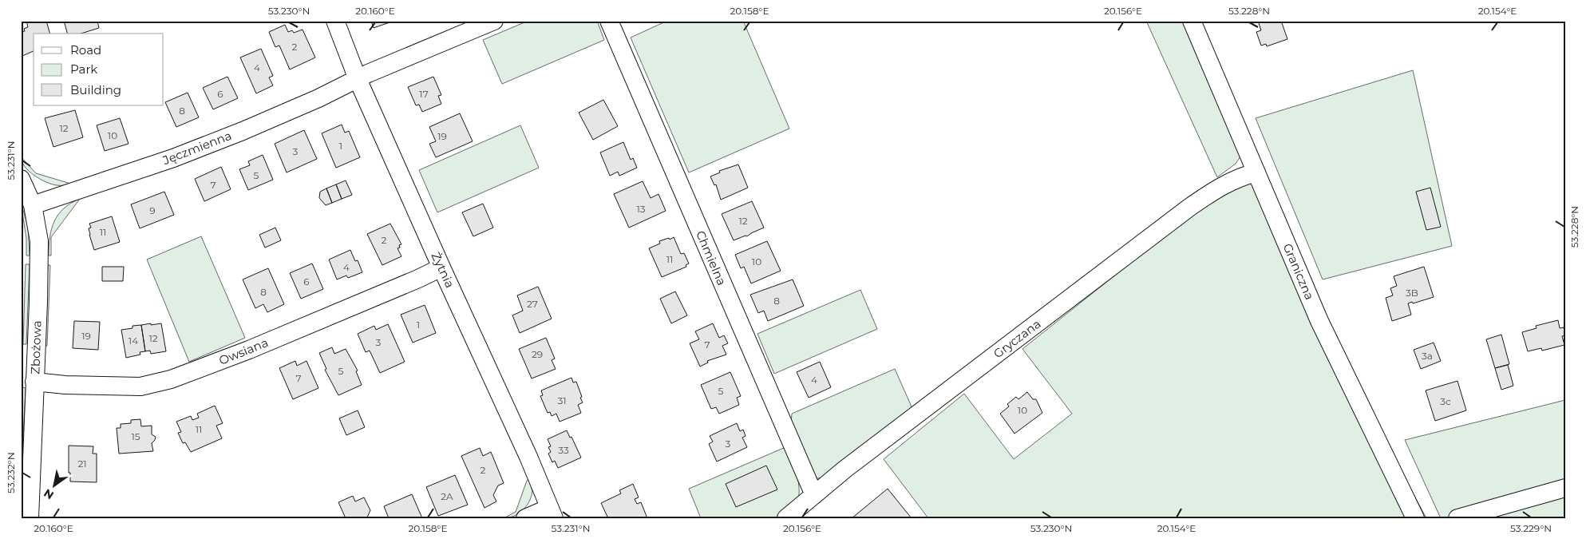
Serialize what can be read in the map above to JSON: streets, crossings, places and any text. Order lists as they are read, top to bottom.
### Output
{
  "streets": {
    "street": [
      "Jęczmienna",
      "Chmielna",
      "Żytnia",
      "Graniczna",
      "Gryczana",
      "Zbożowa",
      "Owsiana"
    ]
  },
  "crossings": [
    ["Jęczmienna", "Żytnia"],
    ["Jęczmienna", "Zbożowa"],
    ["Chmielna", "Gryczana"],
    ["Żytnia", "Owsiana"],
    ["Graniczna", "Gryczana"],
    ["Zbożowa", "Owsiana"]
  ],
  "house_numbers": [
    "2",
    "4",
    "6",
    "17",
    "8",
    "12",
    "10",
    "19",
    "1",
    "3",
    "5",
    "7",
    "13",
    "9",
    "12",
    "11",
    "2",
    "11",
    "10",
    "4",
    "6",
    "8",
    "3B",
    "8",
    "27",
    "1",
    "19",
    "12",
    "14",
    "3",
    "7",
    "29",
    "3a",
    "5",
    "7",
    "4",
    "5",
    "31",
    "3c",
    "10",
    "11",
    "15",
    "3",
    "33",
    "21",
    "2",
    "2A"
  ],
  "legend": ["Road", "Park", "Building"],
  "north": "bottom left",
  "coordinates": [
    "53.230°N",
    "20.160°E",
    "20.158°E",
    "20.156°E",
    "53.228°N",
    "20.154°E",
    "53.231°N",
    "53.232°N",
    "53.229°N"
  ]
}
